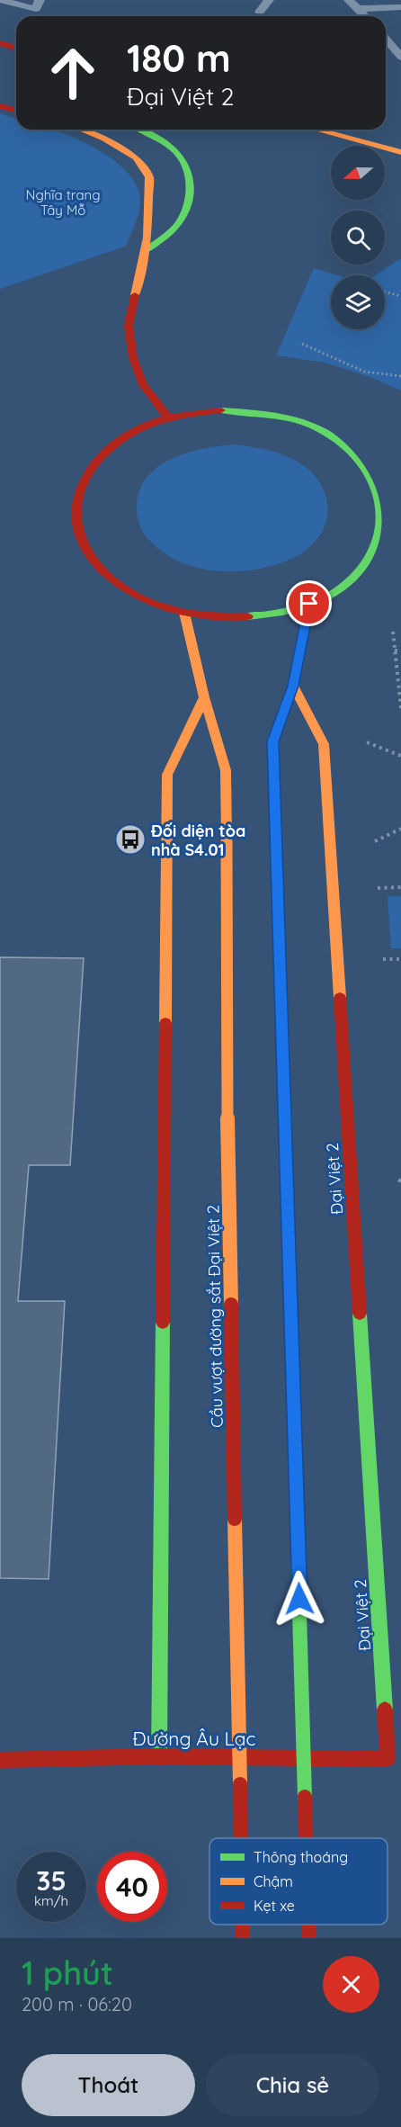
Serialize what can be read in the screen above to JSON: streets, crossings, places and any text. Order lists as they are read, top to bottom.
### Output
{
  "streets": {
    "street": ["Đại Việt 2", "Cầu vượt đường sắt Đại Việt 2", "Đường Âu Lạc"]
  },
  "crossings": [
    ["Đại Việt 2", "Đường Âu Lạc"]
  ],
  "parks": ["Nghĩa trang Tây Mỗ"],
  "places": {
    "bus stop": ["Đối diện tòa nhà S4.01"]
  },
  "legend": ["Thông thoáng", "Chậm", "Kẹt xe"],
  "north": "left",
  "page": {
    "turn": ["180 m", "Đại Việt 2"],
    "speed": "35 km/h",
    "limit": "40",
    "heading": ["1 phút", "200 m · 06:20"],
    "buttons": ["Thoát", "Chia sẻ"]
  }
}
